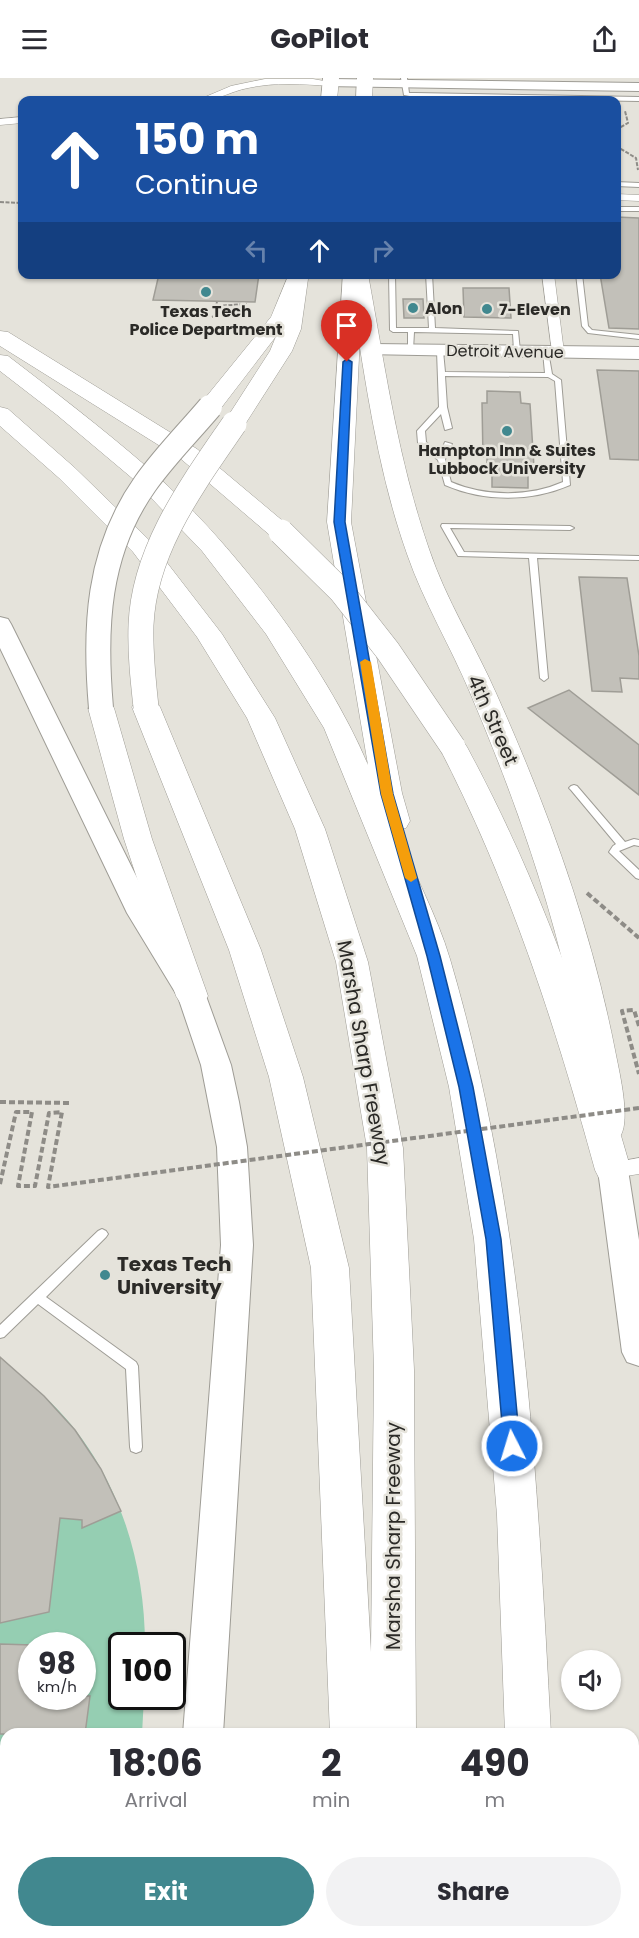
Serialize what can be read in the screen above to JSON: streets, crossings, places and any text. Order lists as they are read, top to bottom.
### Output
{
  "streets": {
    "highway": ["Marsha Sharp Freeway"],
    "main road": ["Detroit Avenue", "4th Street"]
  },
  "crossings": [
    ["Detroit Avenue", "4th Street"]
  ],
  "places": [
    "Texas Tech Police Department",
    "Alon",
    "7-Eleven",
    "Hampton Inn & Suites Lubbock University",
    "Texas Tech University"
  ],
  "page": {
    "header": "GoPilot",
    "turn": ["150 m", "Continue"],
    "speed": "98 km/h",
    "limit": "100",
    "eta": [
      "18:06",
      "Arrival",
      "2",
      "min",
      "490",
      "m"
    ],
    "buttons": ["Exit", "Share"]
  }
}
